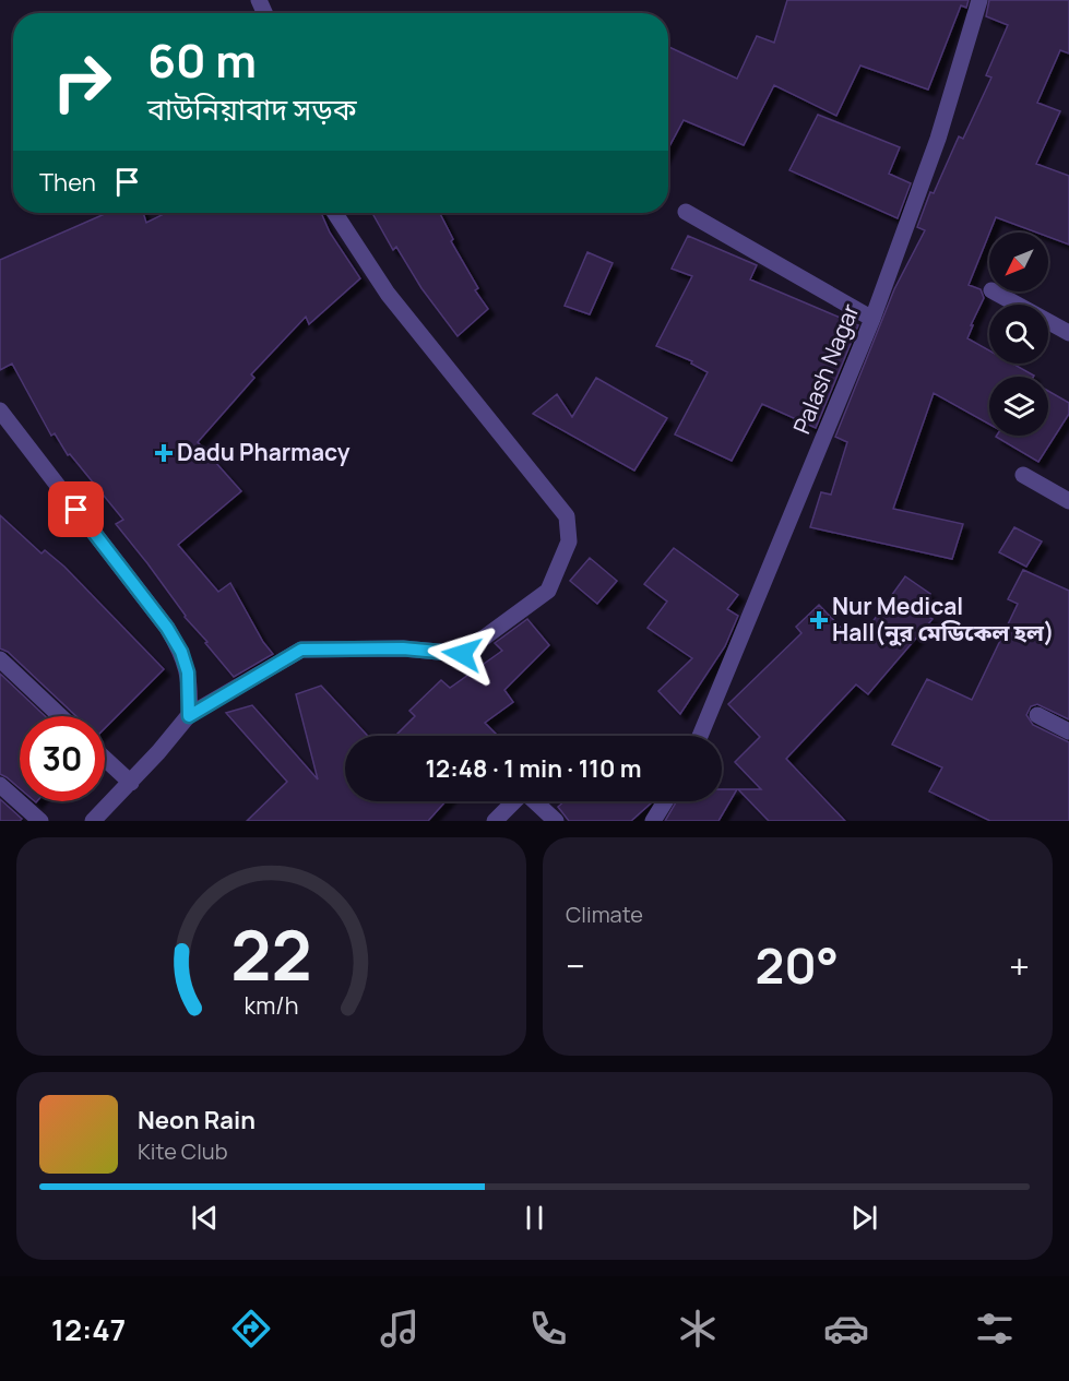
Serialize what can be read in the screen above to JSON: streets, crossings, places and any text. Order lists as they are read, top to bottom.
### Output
{
  "streets": {
    "street": ["Palash Nagar"]
  },
  "places": {
    "health": ["Dadu Pharmacy", "Nur Medical Hall(নুর মেডিকেল হল)"]
  },
  "north": "bottom left",
  "page": {
    "turn": ["60 m", "বাউনিয়াবাদ সড়ক"],
    "then": "Then",
    "limit": "30",
    "trip": "12:48 · 1 min · 110 m",
    "tile": "Climate",
    "heat": ["−", "20°", "+"],
    "song": ["Neon Rain", "Kite Club"],
    "tabs": "12:47",
    "gauge": ["22", "km/h"]
  }
}
